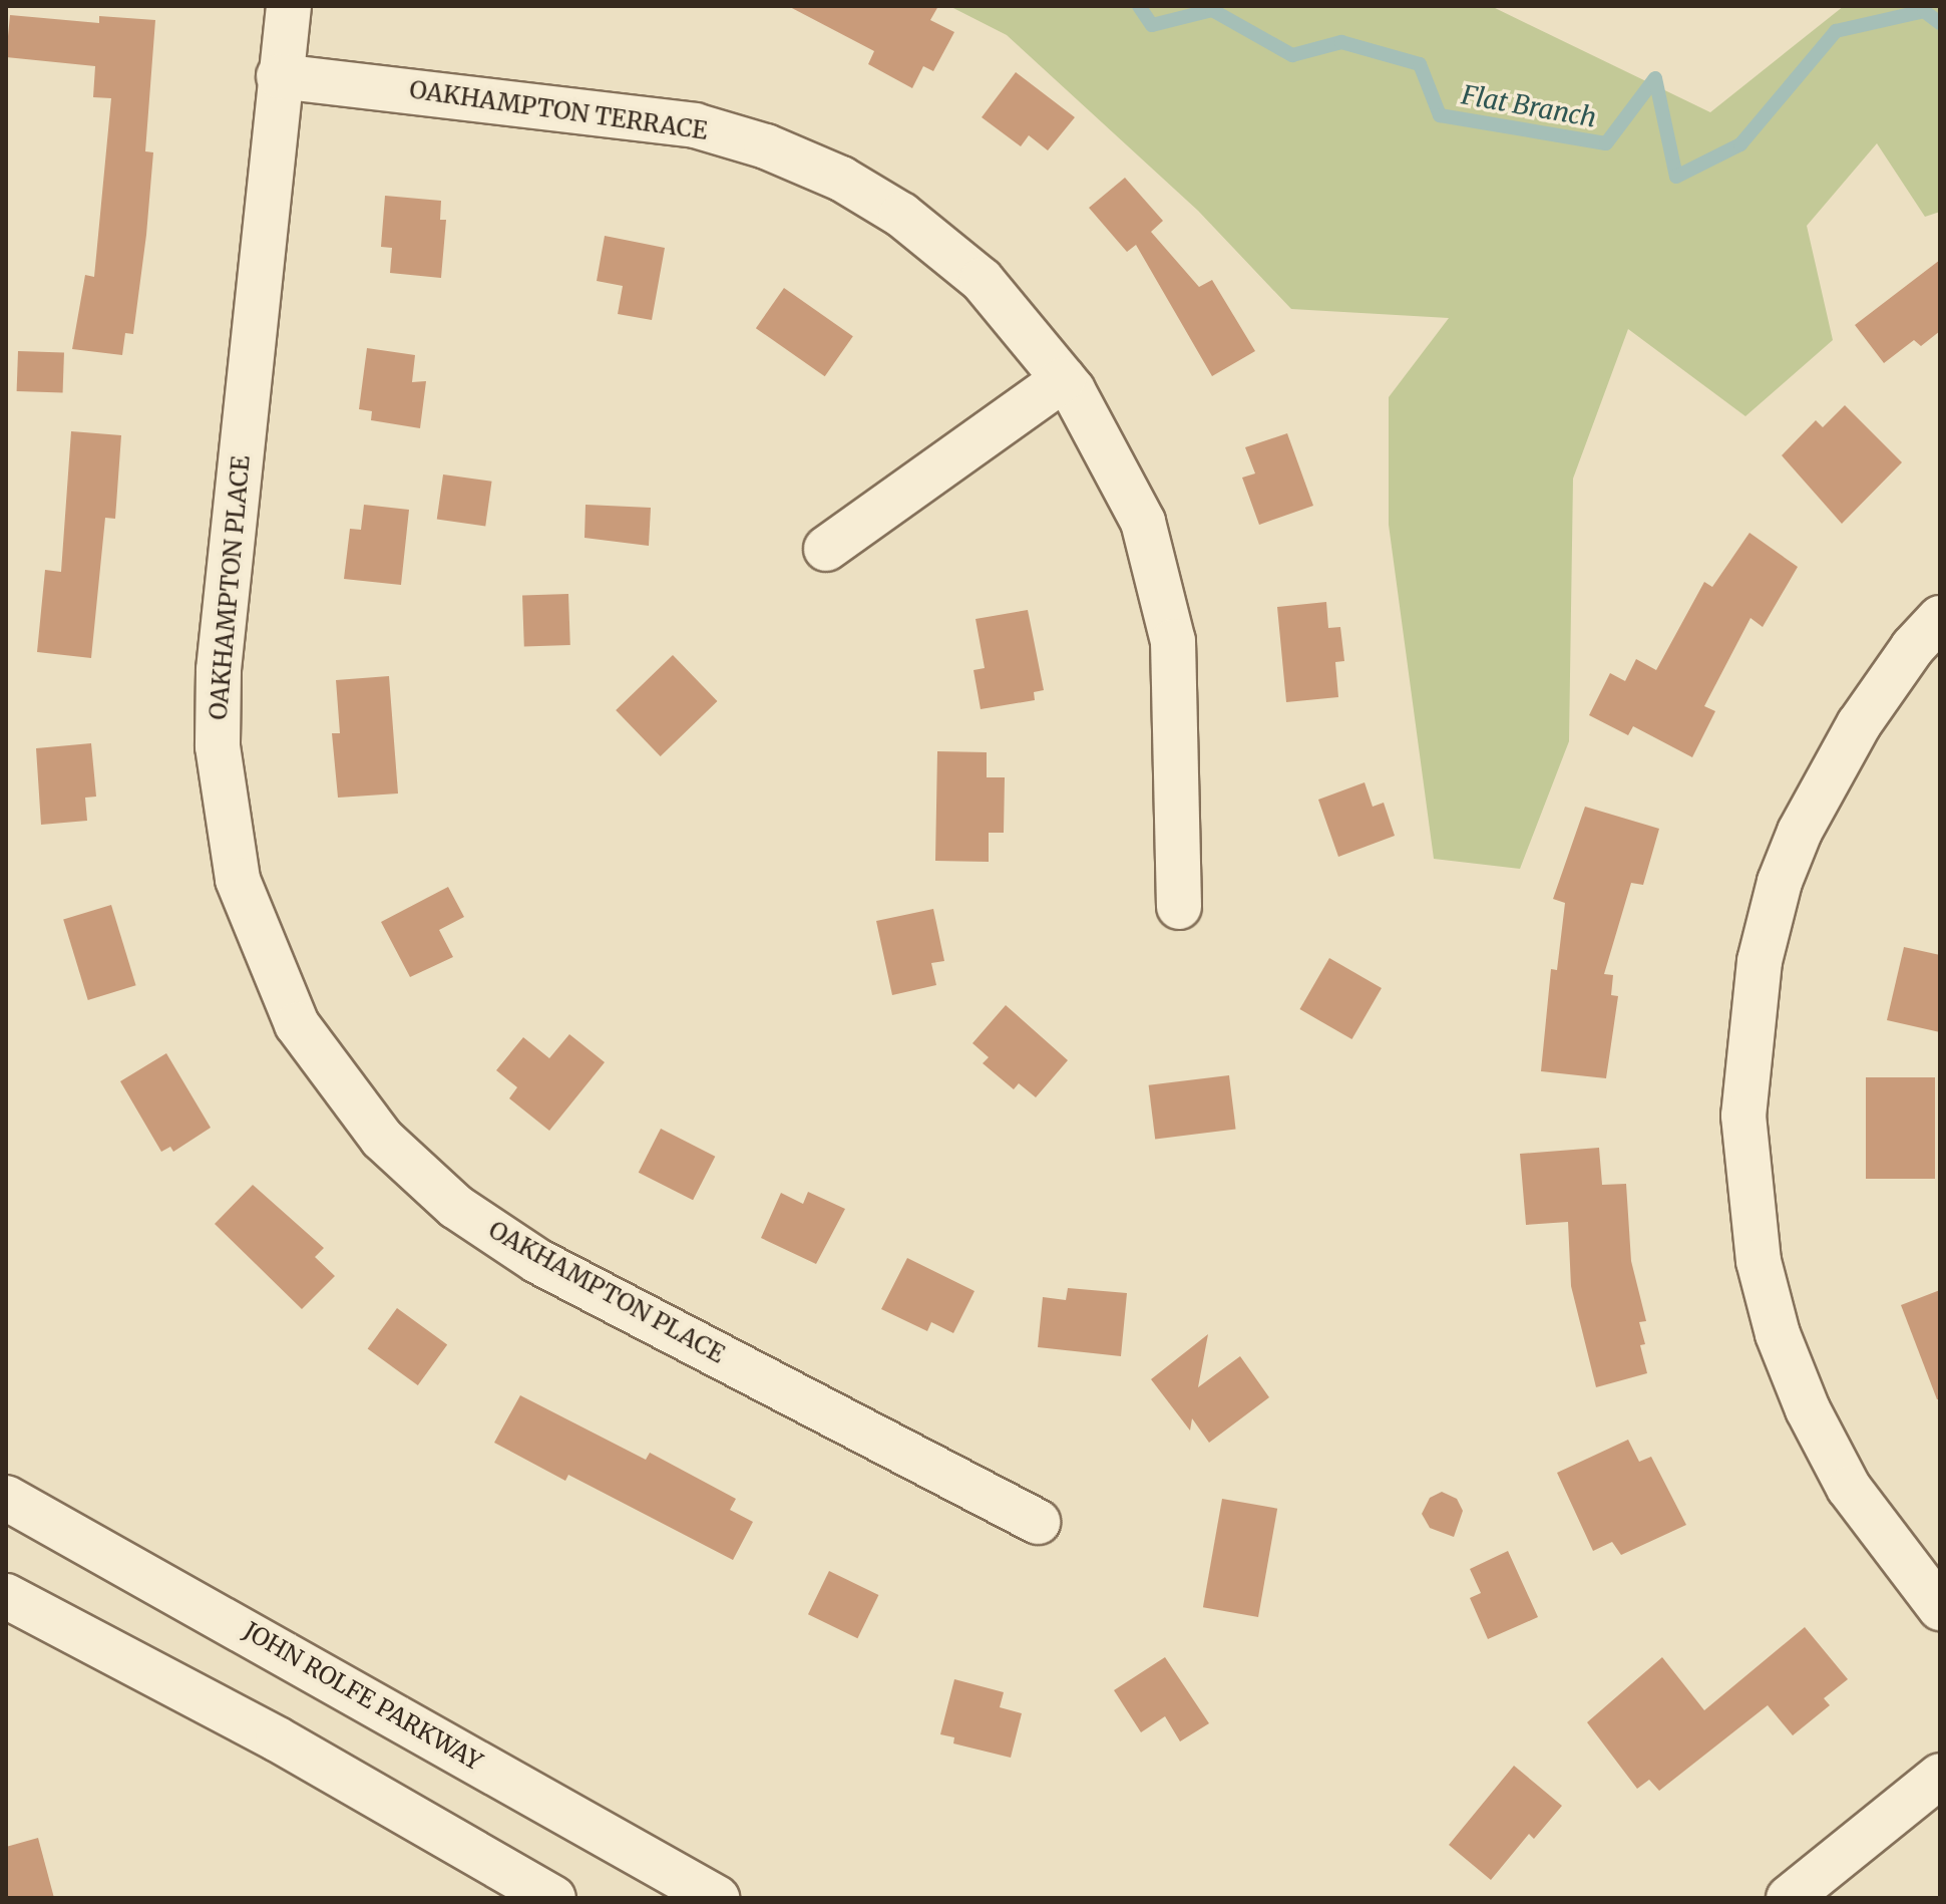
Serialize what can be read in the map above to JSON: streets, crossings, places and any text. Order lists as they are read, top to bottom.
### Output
{
  "streets": {
    "street": ["OAKHAMPTON TERRACE", "OAKHAMPTON PLACE", "JOHN ROLFE PARKWAY"]
  },
  "crossings": [
    ["OAKHAMPTON TERRACE", "OAKHAMPTON PLACE"]
  ],
  "water": ["Flat Branch"]
}
